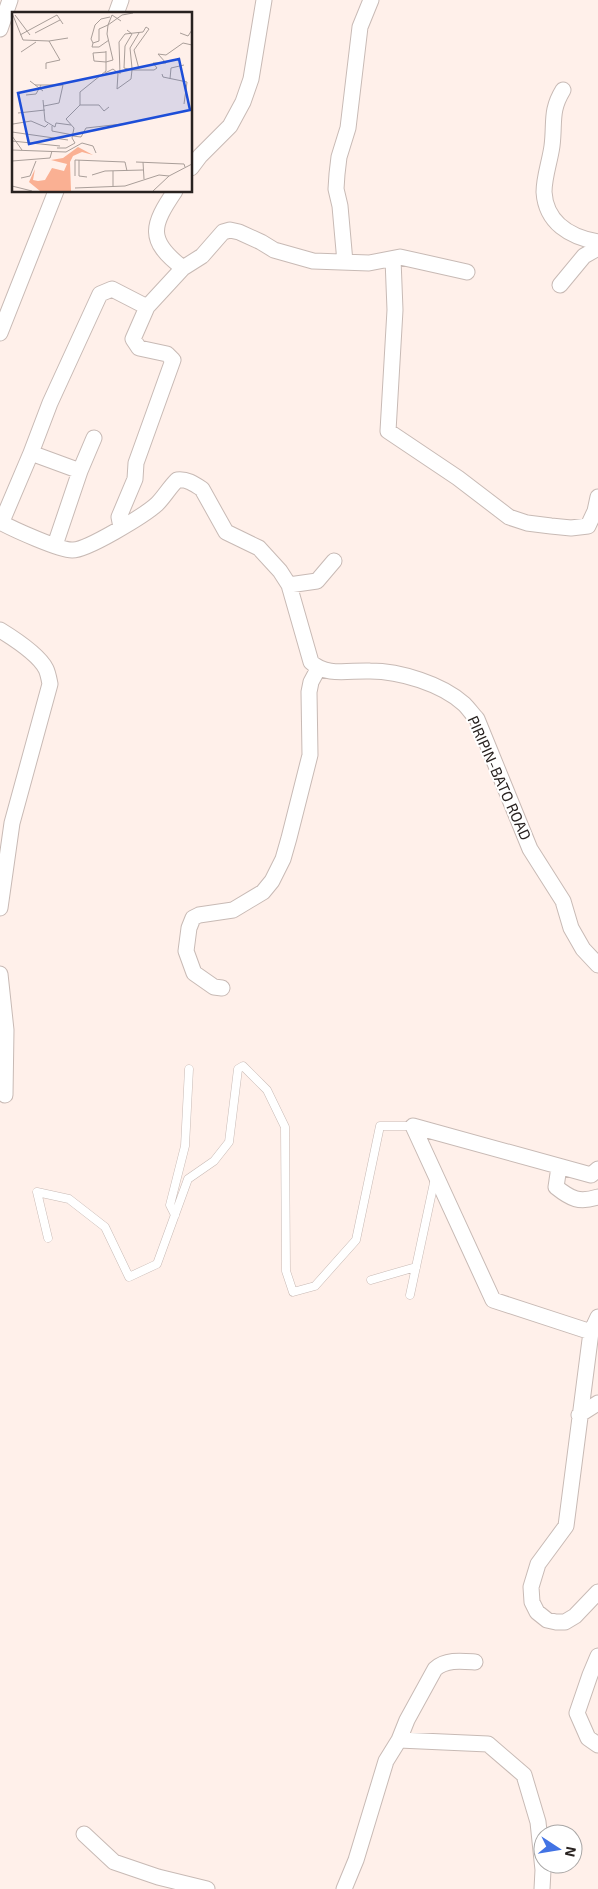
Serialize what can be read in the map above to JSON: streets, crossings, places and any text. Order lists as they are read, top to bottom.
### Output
{
  "streets": {
    "street": ["PIRIPIN-BATO ROAD"]
  },
  "north": "right"
}
